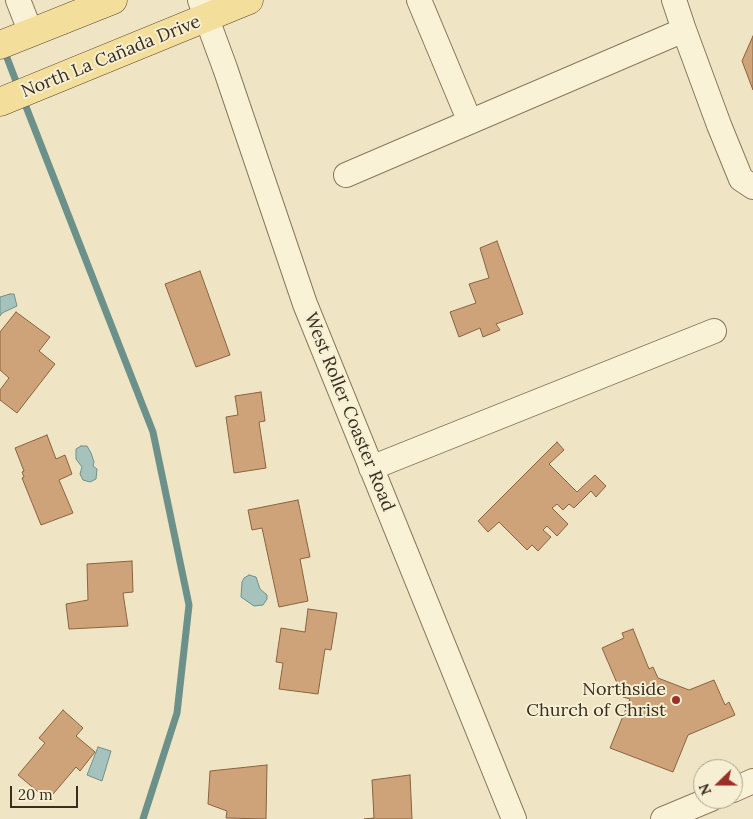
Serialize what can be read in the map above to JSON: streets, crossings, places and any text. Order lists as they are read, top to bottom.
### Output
{
  "streets": {
    "main road": ["North La Cañada Drive"],
    "street": ["West Roller Coaster Road"]
  },
  "crossings": [
    ["North La Cañada Drive", "West Roller Coaster Road"]
  ],
  "places": ["Northside Church of Christ"],
  "scale_bar": "20 m",
  "north": "left"
}
